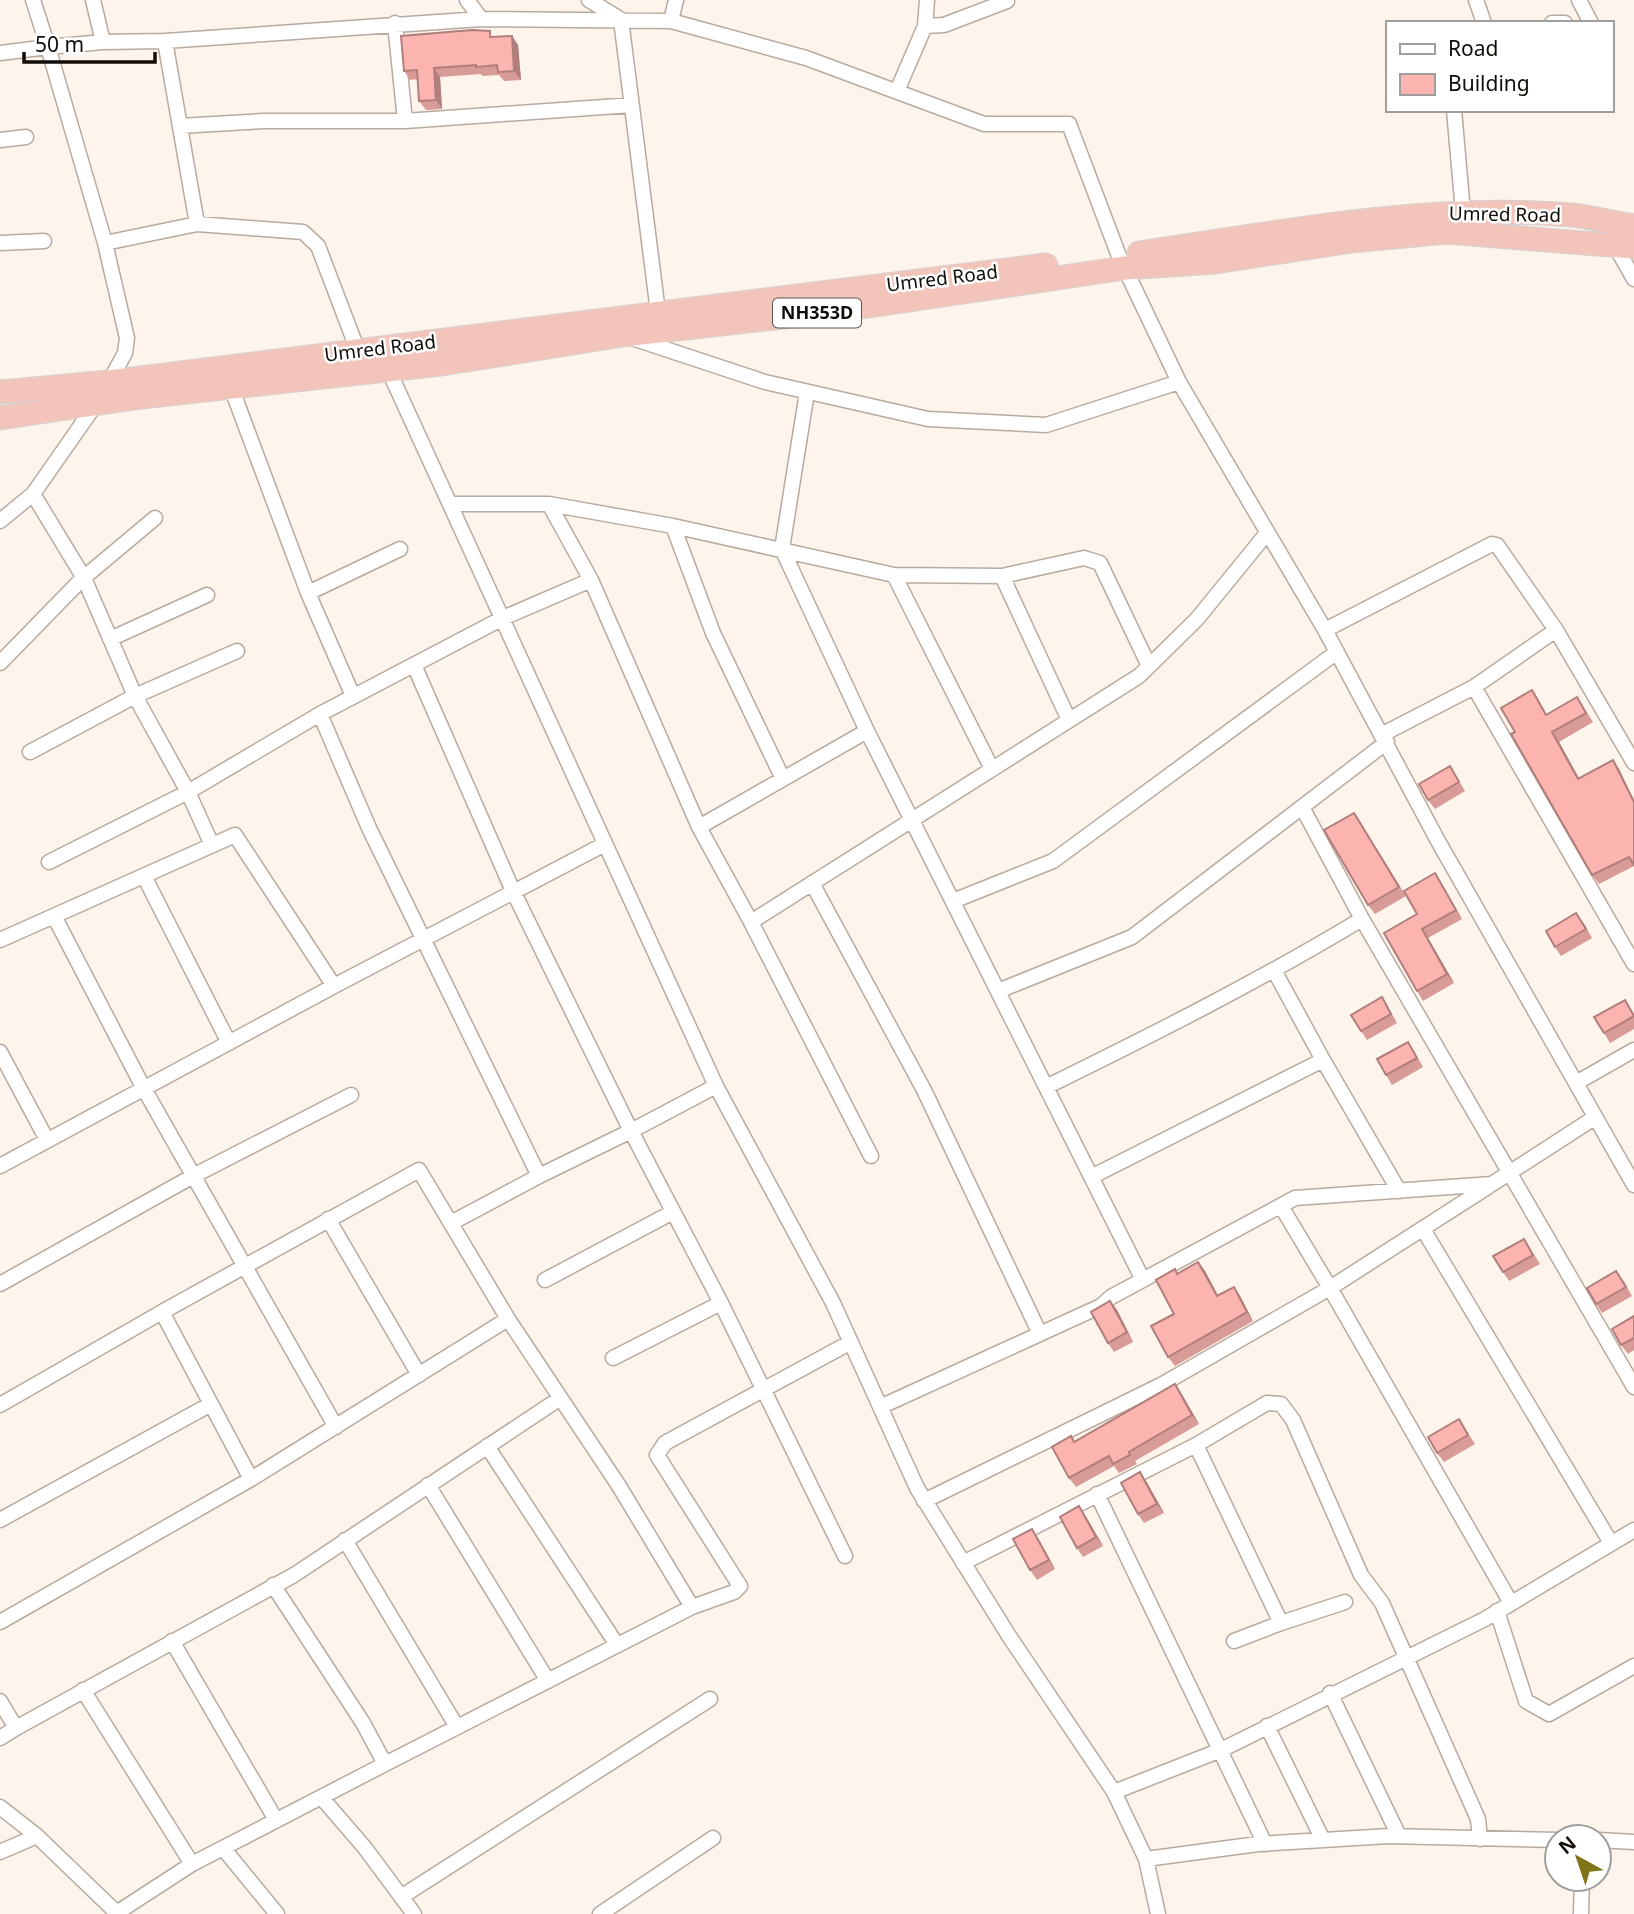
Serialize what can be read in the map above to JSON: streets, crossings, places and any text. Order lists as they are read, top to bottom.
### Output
{
  "streets": {
    "highway": ["Umred Road", "NH353D"]
  },
  "crossings": [
    ["Umred Road", "NH353D"]
  ],
  "legend": ["Road", "Building"],
  "scale_bar": "50 m",
  "north": "top left"
}
